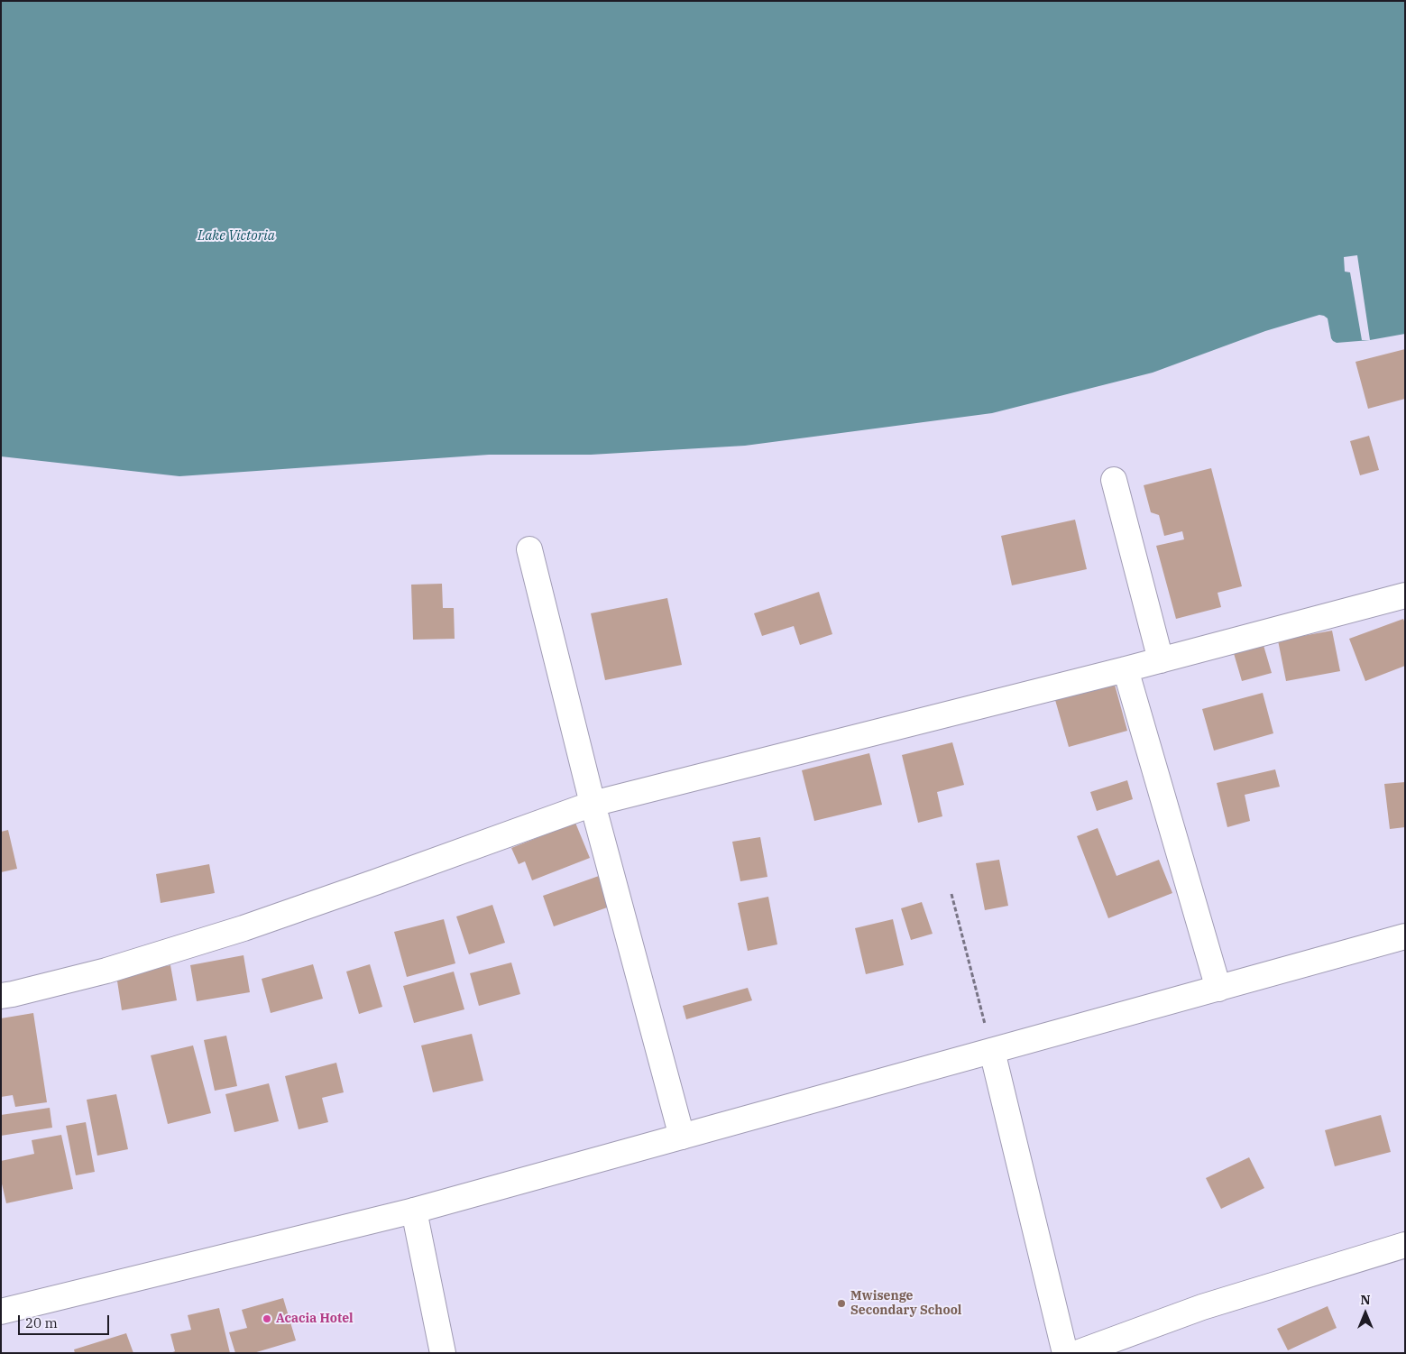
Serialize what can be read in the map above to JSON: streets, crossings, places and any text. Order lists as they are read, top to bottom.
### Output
{
  "water": ["Lake Victoria"],
  "places": ["Mwisenge Secondary School", "Acacia Hotel"],
  "scale_bar": "20 m",
  "north": "top"
}
